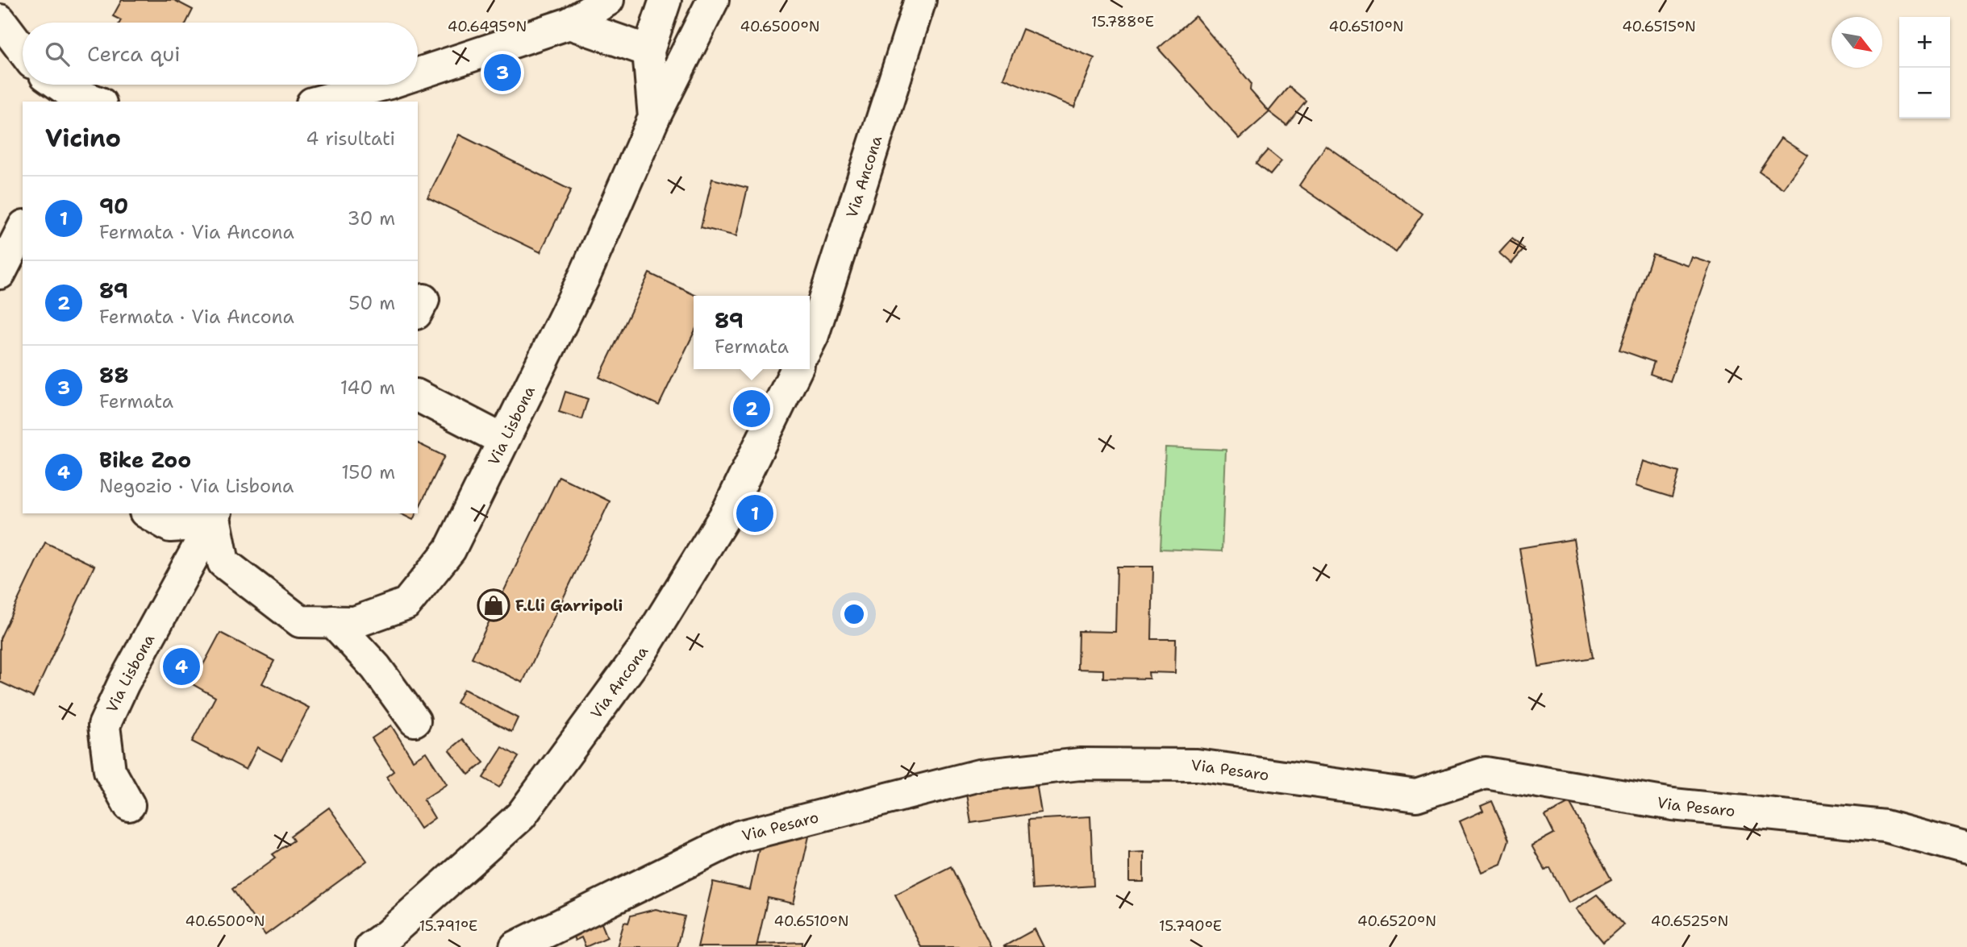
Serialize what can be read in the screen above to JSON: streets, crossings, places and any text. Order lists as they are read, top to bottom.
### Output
{
  "streets": {
    "street": ["Via Ancona", "Via Lisbona", "Via Pesaro"]
  },
  "places": {
    "shop": ["F.Lli Garripoli"]
  },
  "north": "bottom right",
  "page": {
    "map_buttons": ["+", "−"],
    "search": "Cerca qui",
    "pins": [
      "3",
      "2",
      "1",
      "4"
    ],
    "heading": ["Vicino", "4 risultati"],
    "list": [
      {
        "mark": "1",
        "name": "90",
        "note": "Fermata · Via Ancona",
        "value": "30 m"
      },
      {
        "mark": "2",
        "name": "89",
        "note": "Fermata · Via Ancona",
        "value": "50 m"
      },
      {
        "mark": "3",
        "name": "88",
        "note": "Fermata",
        "value": "140 m"
      },
      {
        "mark": "4",
        "name": "Bike Zoo",
        "note": "Negozio · Via Lisbona",
        "value": "150 m"
      }
    ],
    "popup": ["89", "Fermata"]
  },
  "coordinates": [
    "15.788°E",
    "40.6495°N",
    "40.6500°N",
    "40.6510°N",
    "40.6515°N",
    "40.6520°N",
    "40.6525°N",
    "15.791°E",
    "15.790°E"
  ]
}
